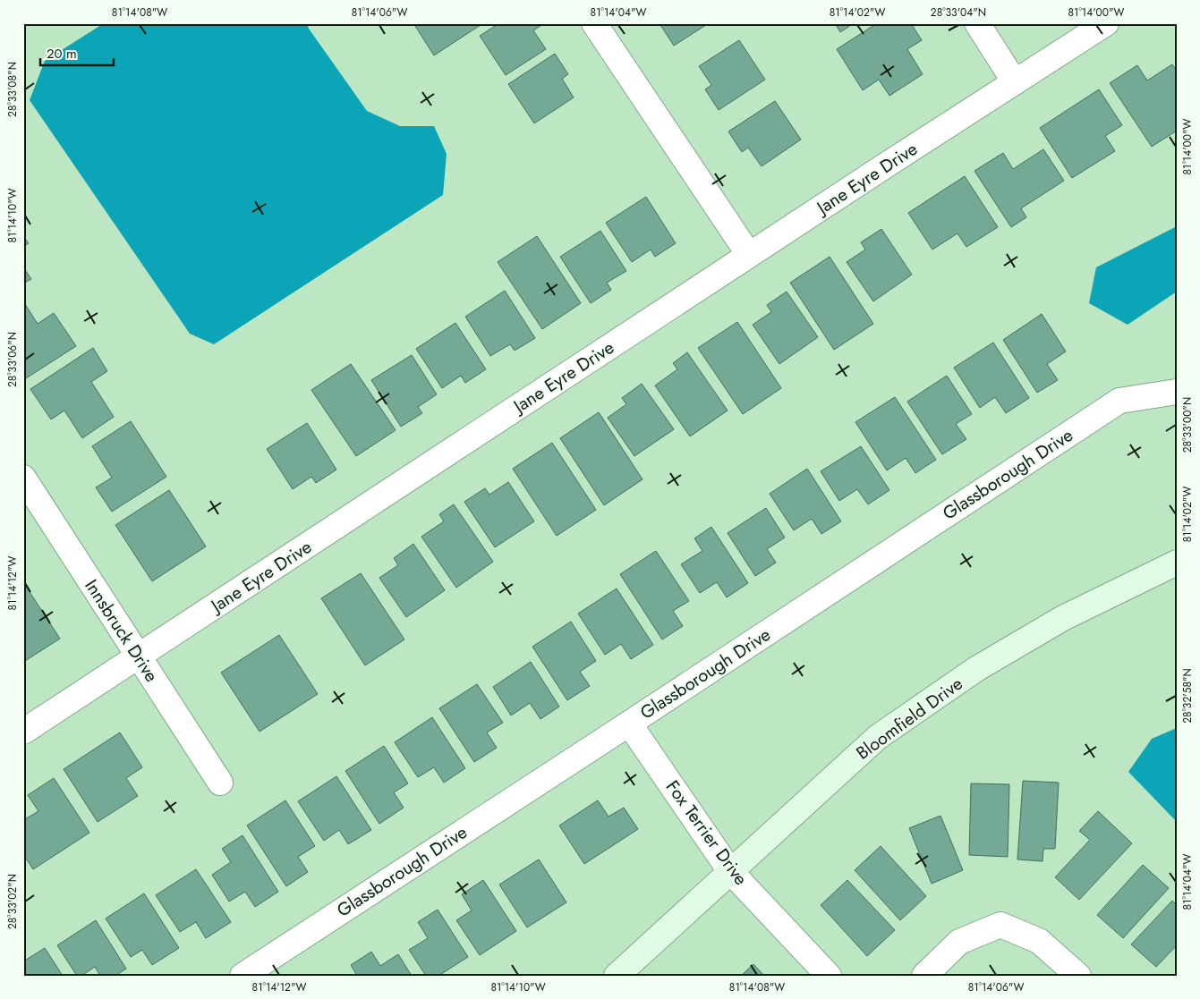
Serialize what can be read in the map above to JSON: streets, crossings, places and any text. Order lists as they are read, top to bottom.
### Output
{
  "streets": {
    "street": [
      "Jane Eyre Drive",
      "Glassborough Drive",
      "Innsbruck Drive",
      "Bloomfield Drive",
      "Fox Terrier Drive"
    ]
  },
  "crossings": [
    ["Jane Eyre Drive", "Innsbruck Drive"],
    ["Glassborough Drive", "Fox Terrier Drive"],
    ["Bloomfield Drive", "Fox Terrier Drive"]
  ],
  "scale_bar": "20 m",
  "coordinates": [
    "81°14'08\"W",
    "81°14'06\"W",
    "81°14'04\"W",
    "81°14'02\"W",
    "28°33'04\"N",
    "81°14'00\"W",
    "28°33'08\"N",
    "81°14'10\"W",
    "28°33'06\"N",
    "28°33'00\"N",
    "81°14'12\"W",
    "28°32'58\"N",
    "28°33'02\"N"
  ]
}
